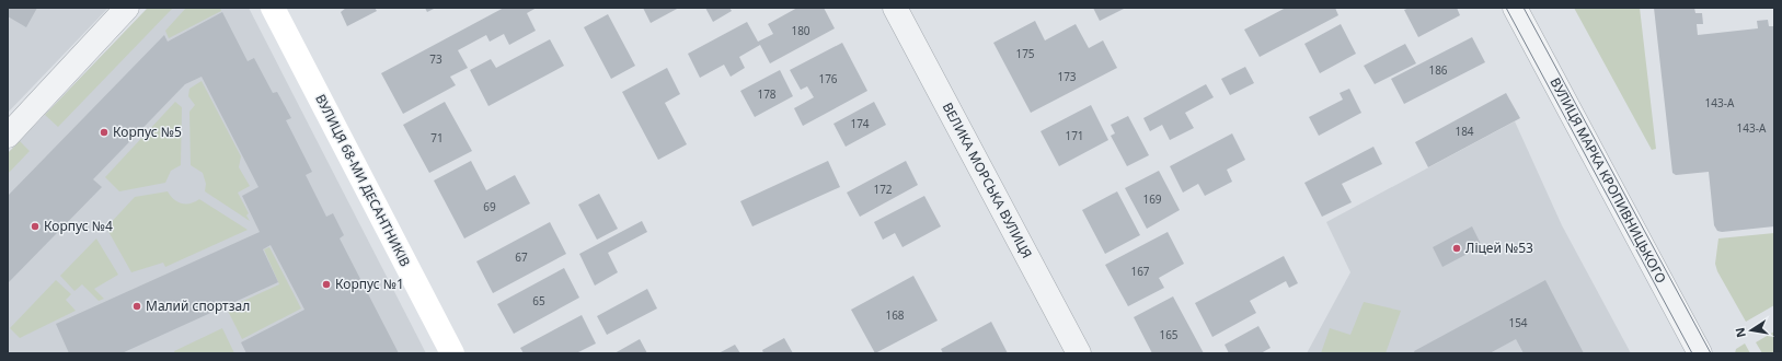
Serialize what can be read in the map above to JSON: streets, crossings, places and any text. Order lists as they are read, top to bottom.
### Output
{
  "streets": {
    "main road": ["ВУЛИЦЯ 68-МИ ДЕСАНТНИКІВ"],
    "street": ["ВЕЛИКА МОРСЬКА ВУЛИЦЯ", "ВУЛИЦЯ МАРКА КРОПИВНИЦЬКОГО"]
  },
  "places": [
    "Корпус №5",
    "Корпус №4",
    "Ліцей №53",
    "Корпус №1",
    "Малий спортзал"
  ],
  "house_numbers": [
    "180",
    "175",
    "73",
    "186",
    "173",
    "176",
    "178",
    "143-А",
    "174",
    "143-А",
    "184",
    "171",
    "71",
    "172",
    "169",
    "69",
    "67",
    "167",
    "65",
    "168",
    "154",
    "165"
  ],
  "north": "left"
}
